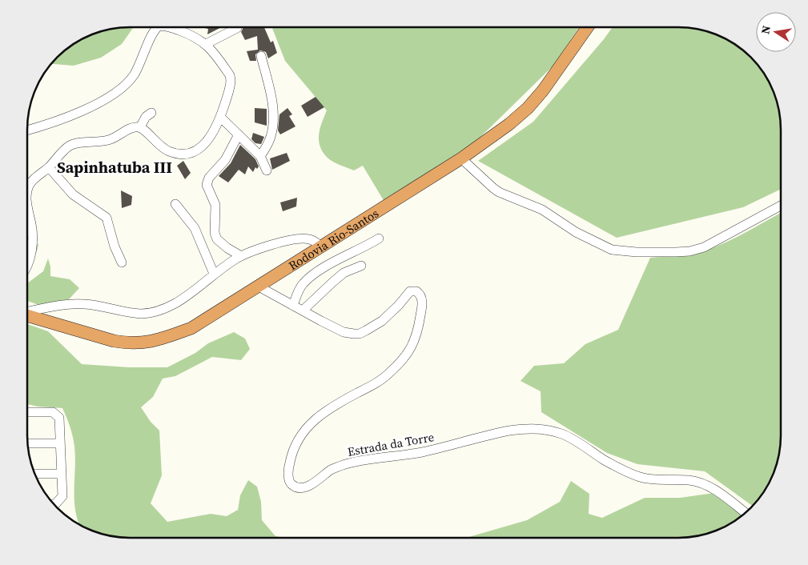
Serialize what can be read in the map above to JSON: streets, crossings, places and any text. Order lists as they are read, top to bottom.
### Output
{
  "streets": {
    "highway": ["Rodovia Rio-Santos"],
    "street": ["Estrada da Torre"]
  },
  "crossings": [
    ["Rodovia Rio-Santos", "Estrada da Torre"]
  ],
  "districts": ["Sapinhatuba III"],
  "north": "left"
}
